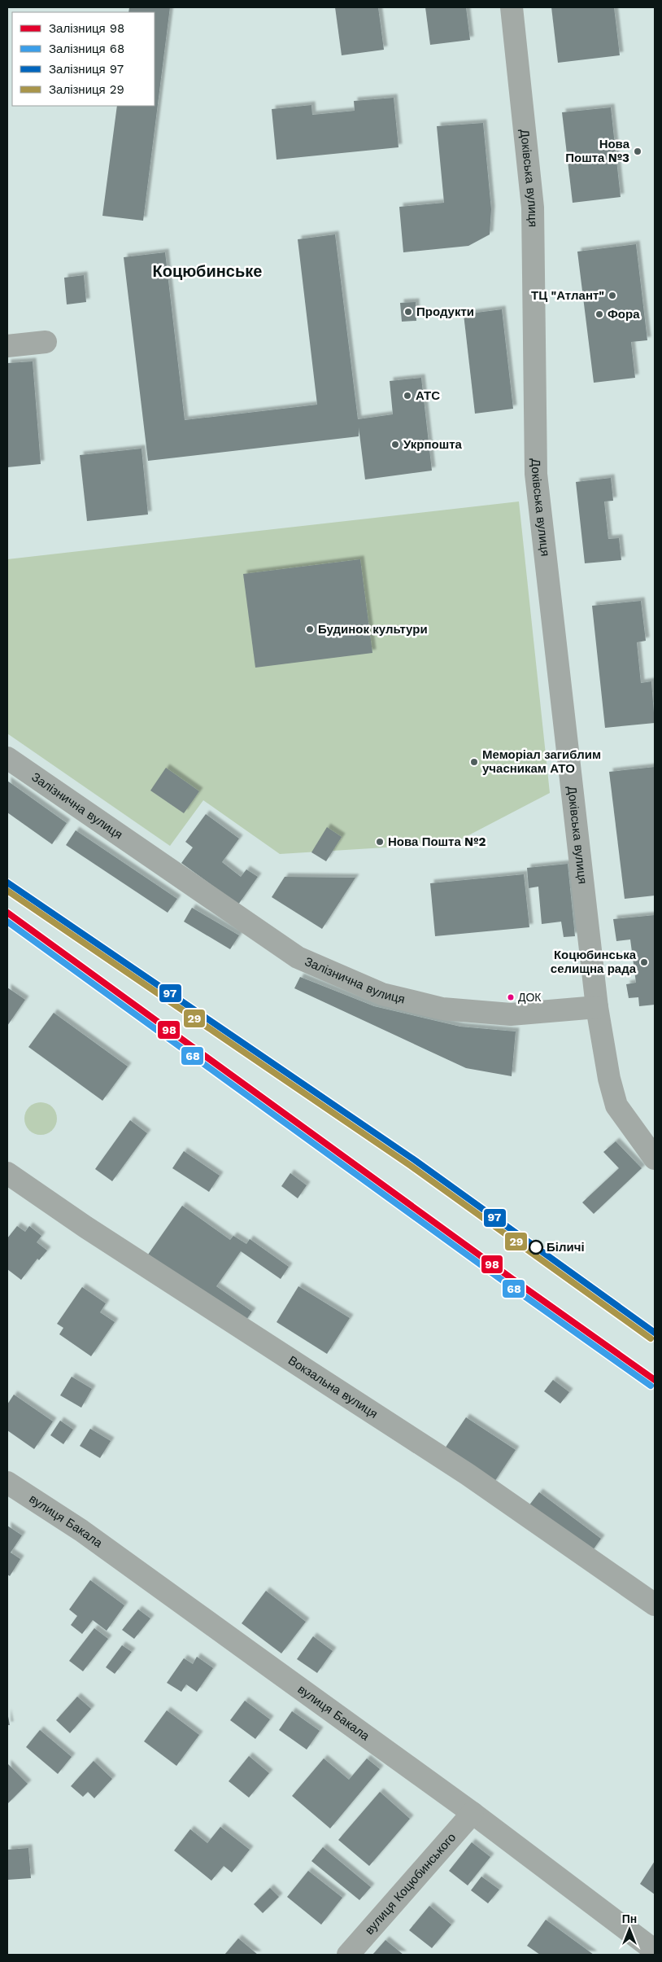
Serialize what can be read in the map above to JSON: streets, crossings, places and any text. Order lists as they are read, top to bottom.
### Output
{
  "streets": {
    "street": [
      "Доківська вулиця",
      "Залізнична вулиця",
      "Вокзальна вулиця",
      "вулиця Бакала",
      "вулиця Коцюбинського"
    ]
  },
  "crossings": [
    ["Доківська вулиця", "Залізнична вулиця"],
    ["вулиця Бакала", "вулиця Коцюбинського"]
  ],
  "districts": ["Коцюбинське"],
  "places": [
    "Нова Пошта №3",
    "ТЦ \"Атлант\"",
    "Продукти",
    "Фора",
    "АТС",
    "Укрпошта",
    "Будинок культури",
    "Меморіал загиблим учасникам АТО",
    "Нова Пошта №2",
    "Коцюбинська селищна рада",
    "ДОК",
    "Біличі"
  ],
  "lines": [
    "rail line 97",
    "rail line 29",
    "rail line 98",
    "rail line 68"
  ],
  "legend": [
    "Залізниця 98",
    "Залізниця 68",
    "Залізниця 97",
    "Залізниця 29"
  ],
  "north": "top"
}
